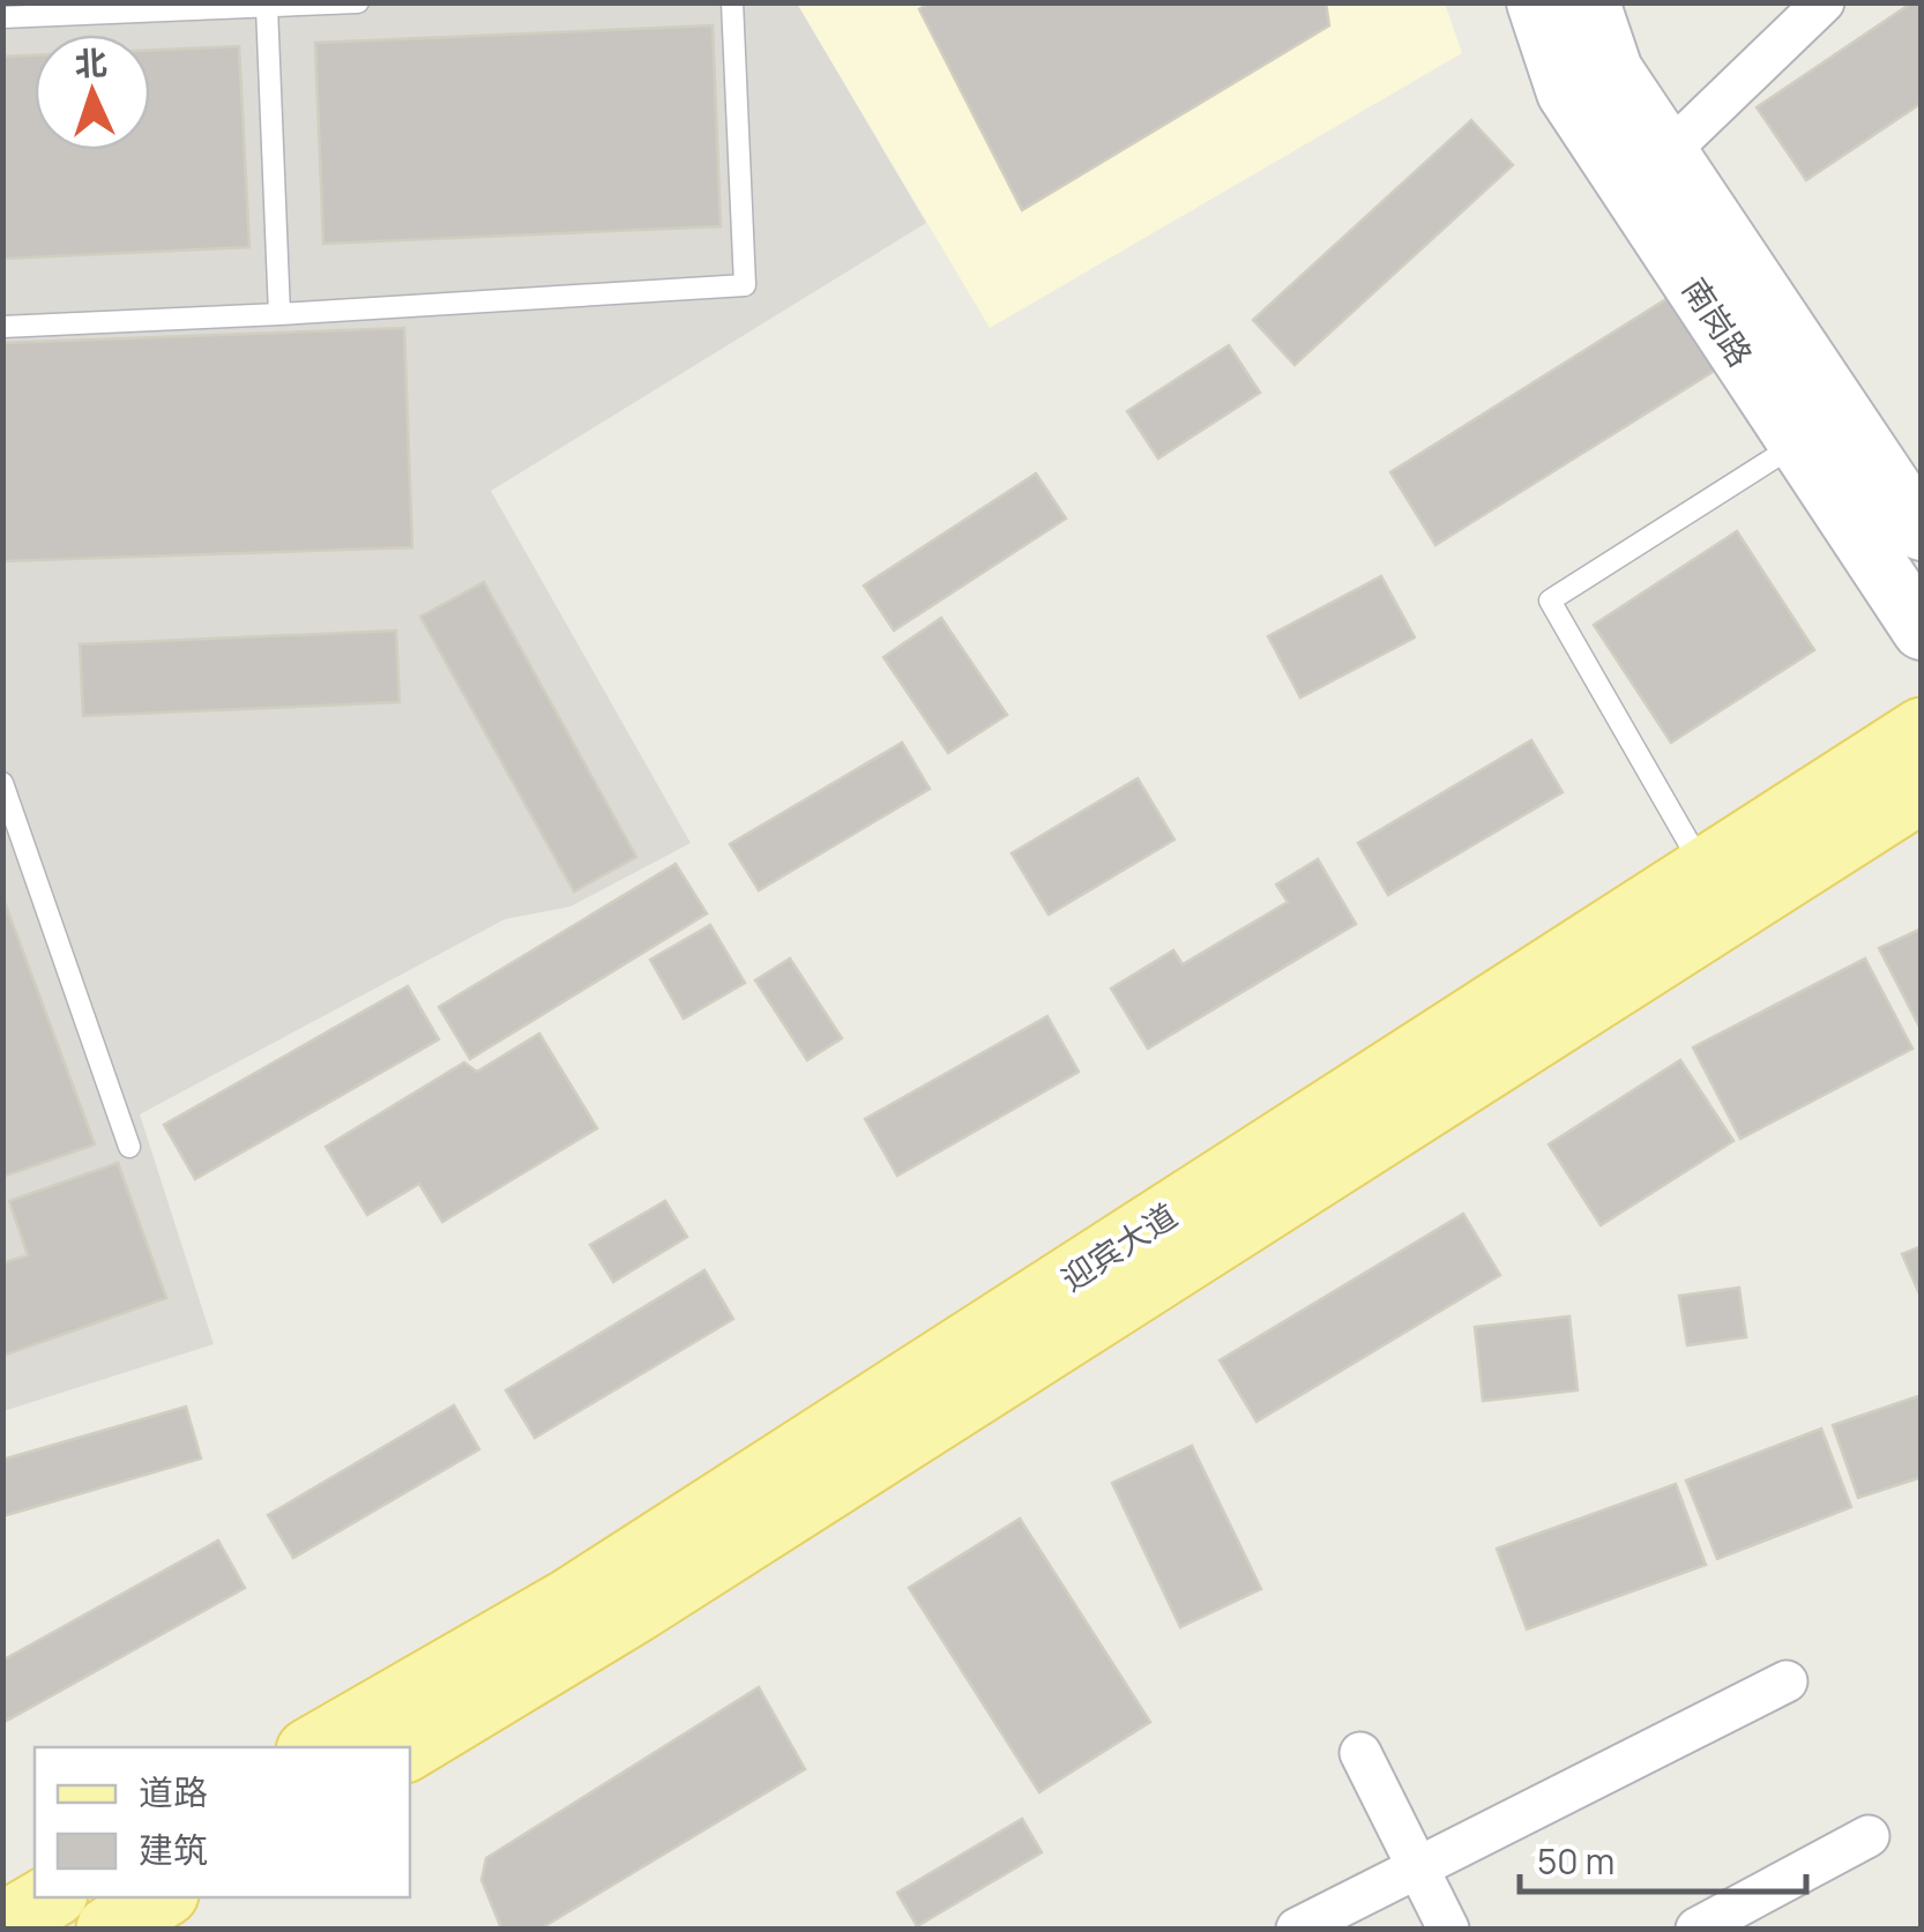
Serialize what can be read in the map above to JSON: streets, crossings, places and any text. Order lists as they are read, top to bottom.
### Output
{
  "streets": {
    "main road": ["南岗路", "迎宾大道"]
  },
  "legend": ["道路", "建筑"],
  "scale_bar": "50 m",
  "north": "top"
}
